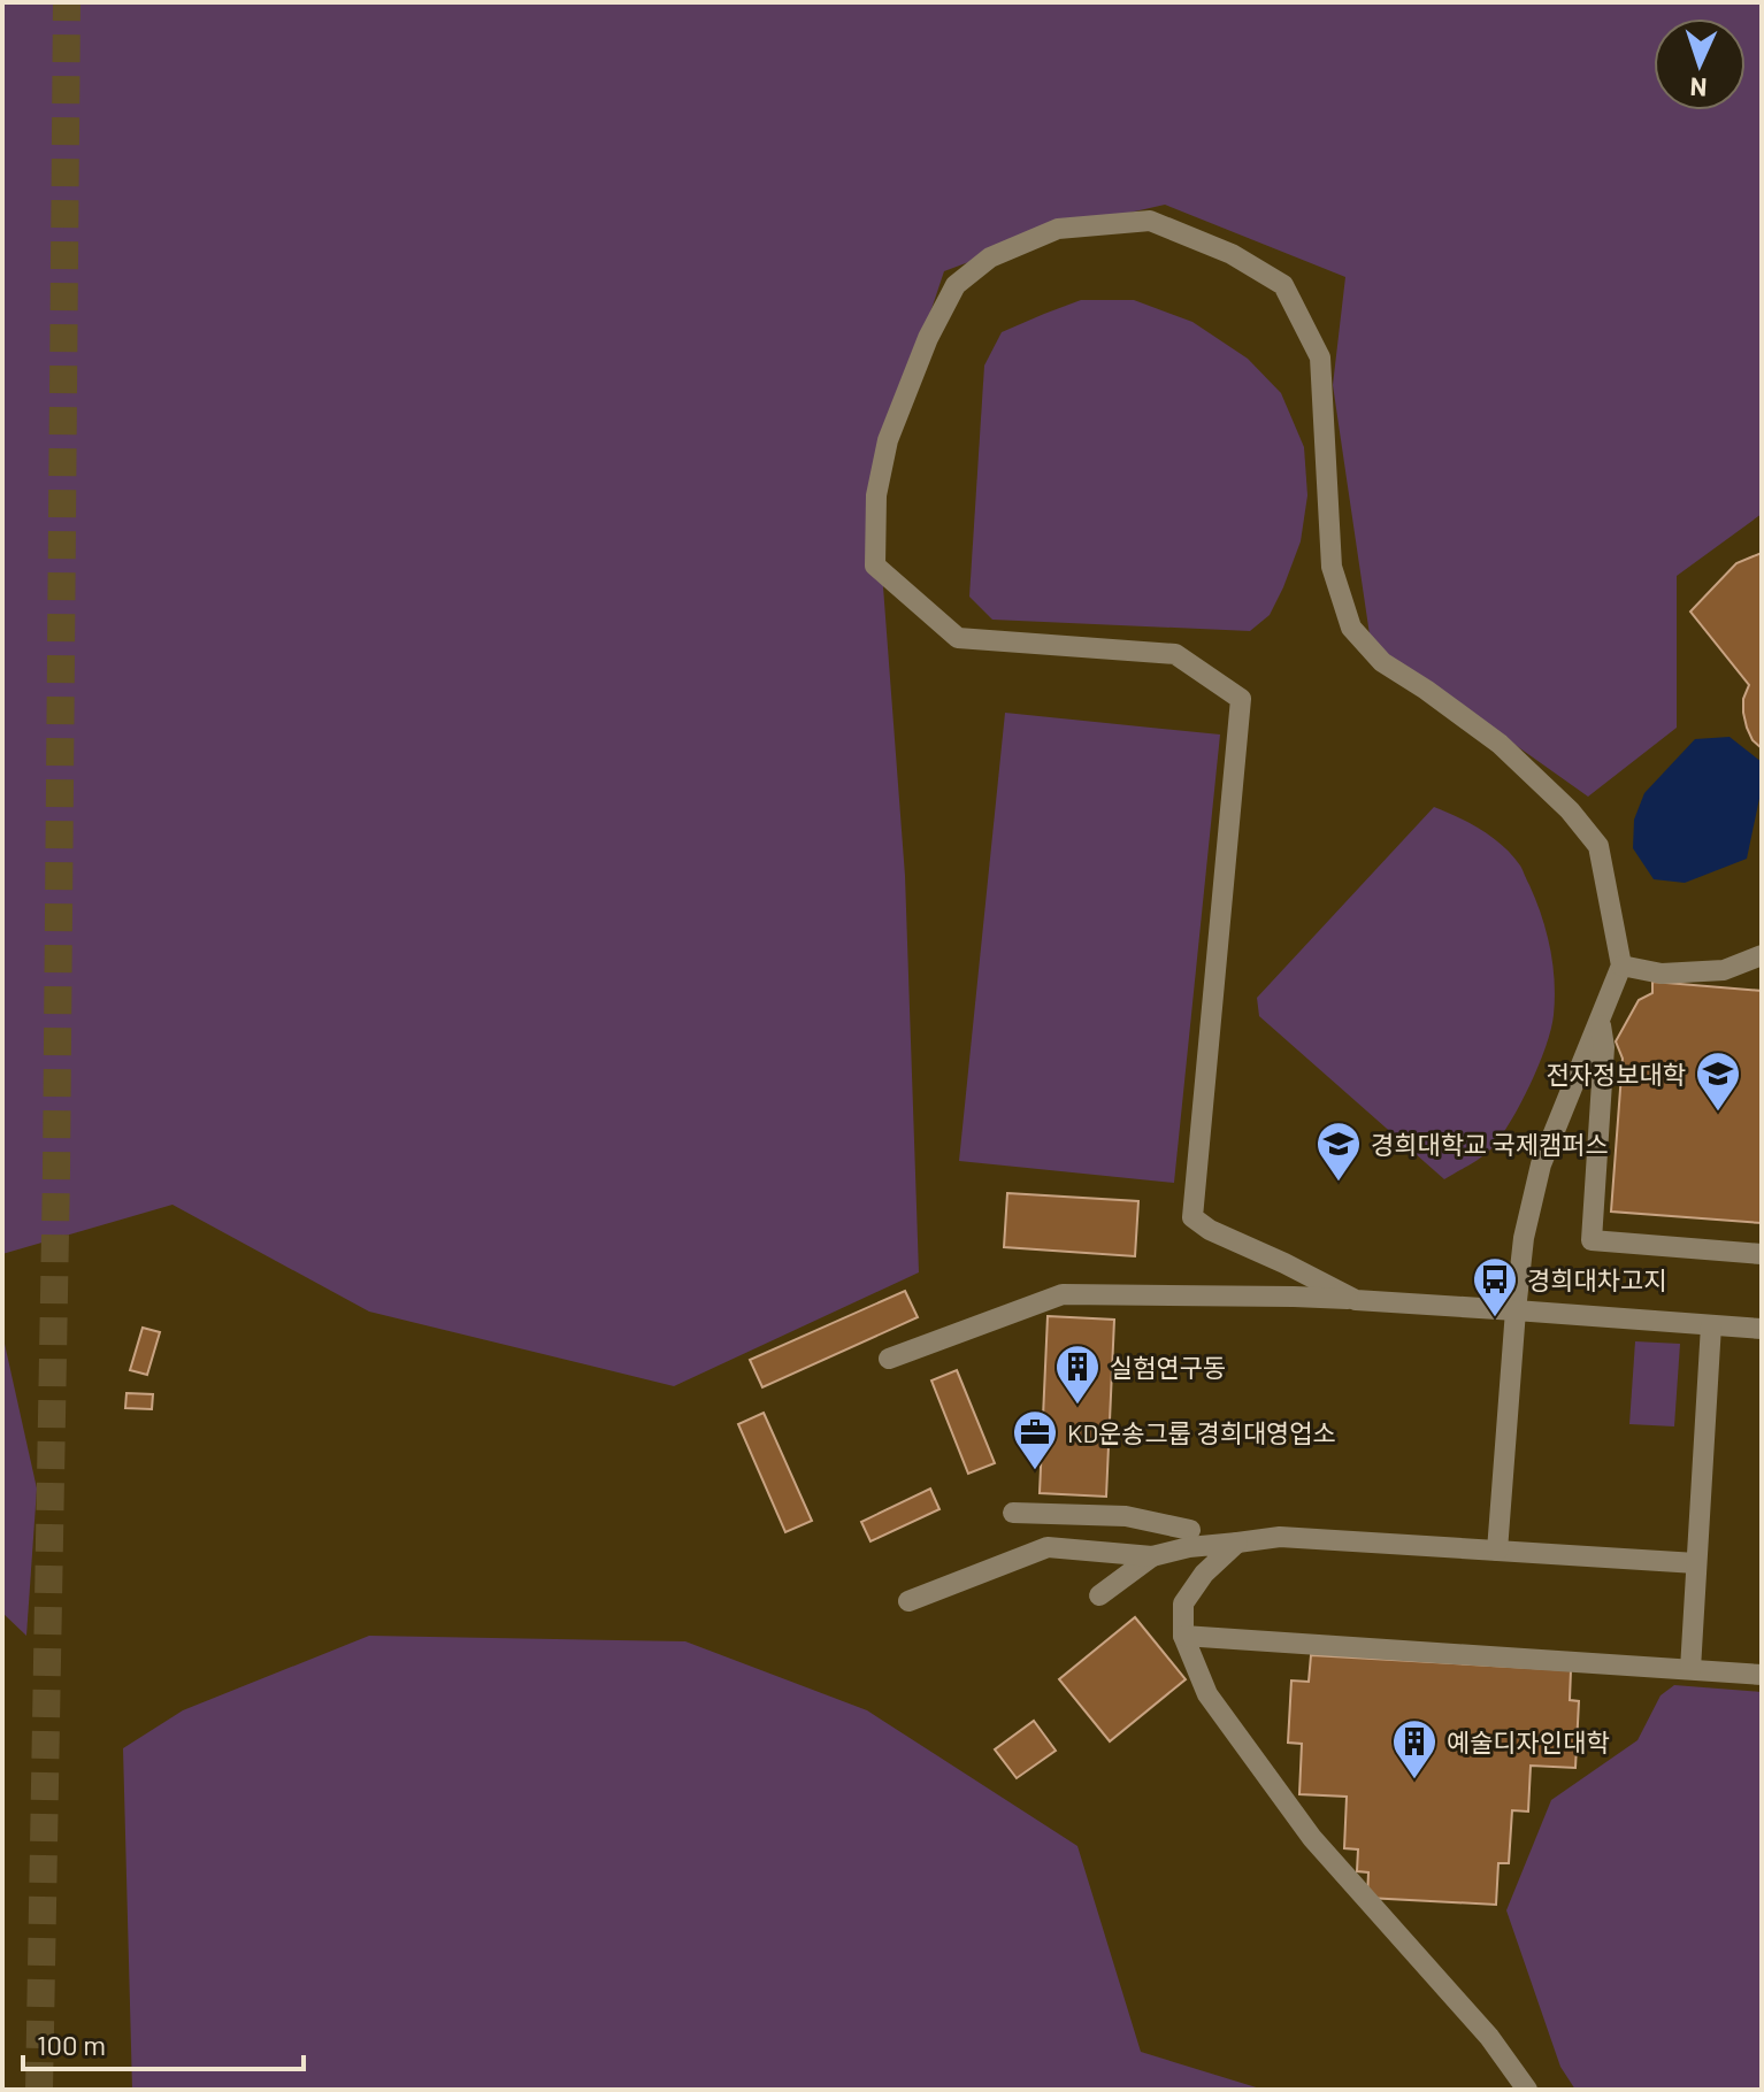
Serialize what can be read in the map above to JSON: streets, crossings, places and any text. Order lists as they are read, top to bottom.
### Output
{
  "places": {
    "school or university": ["전자정보대학", "경희대학교 국제캠퍼스"],
    "bus stop": ["경희대차고지"],
    "building": ["실험연구동", "예술디자인대학"],
    "office": ["KD운송그룹 경희대영업소"]
  },
  "scale_bar": "100 m",
  "north": "bottom"
}
